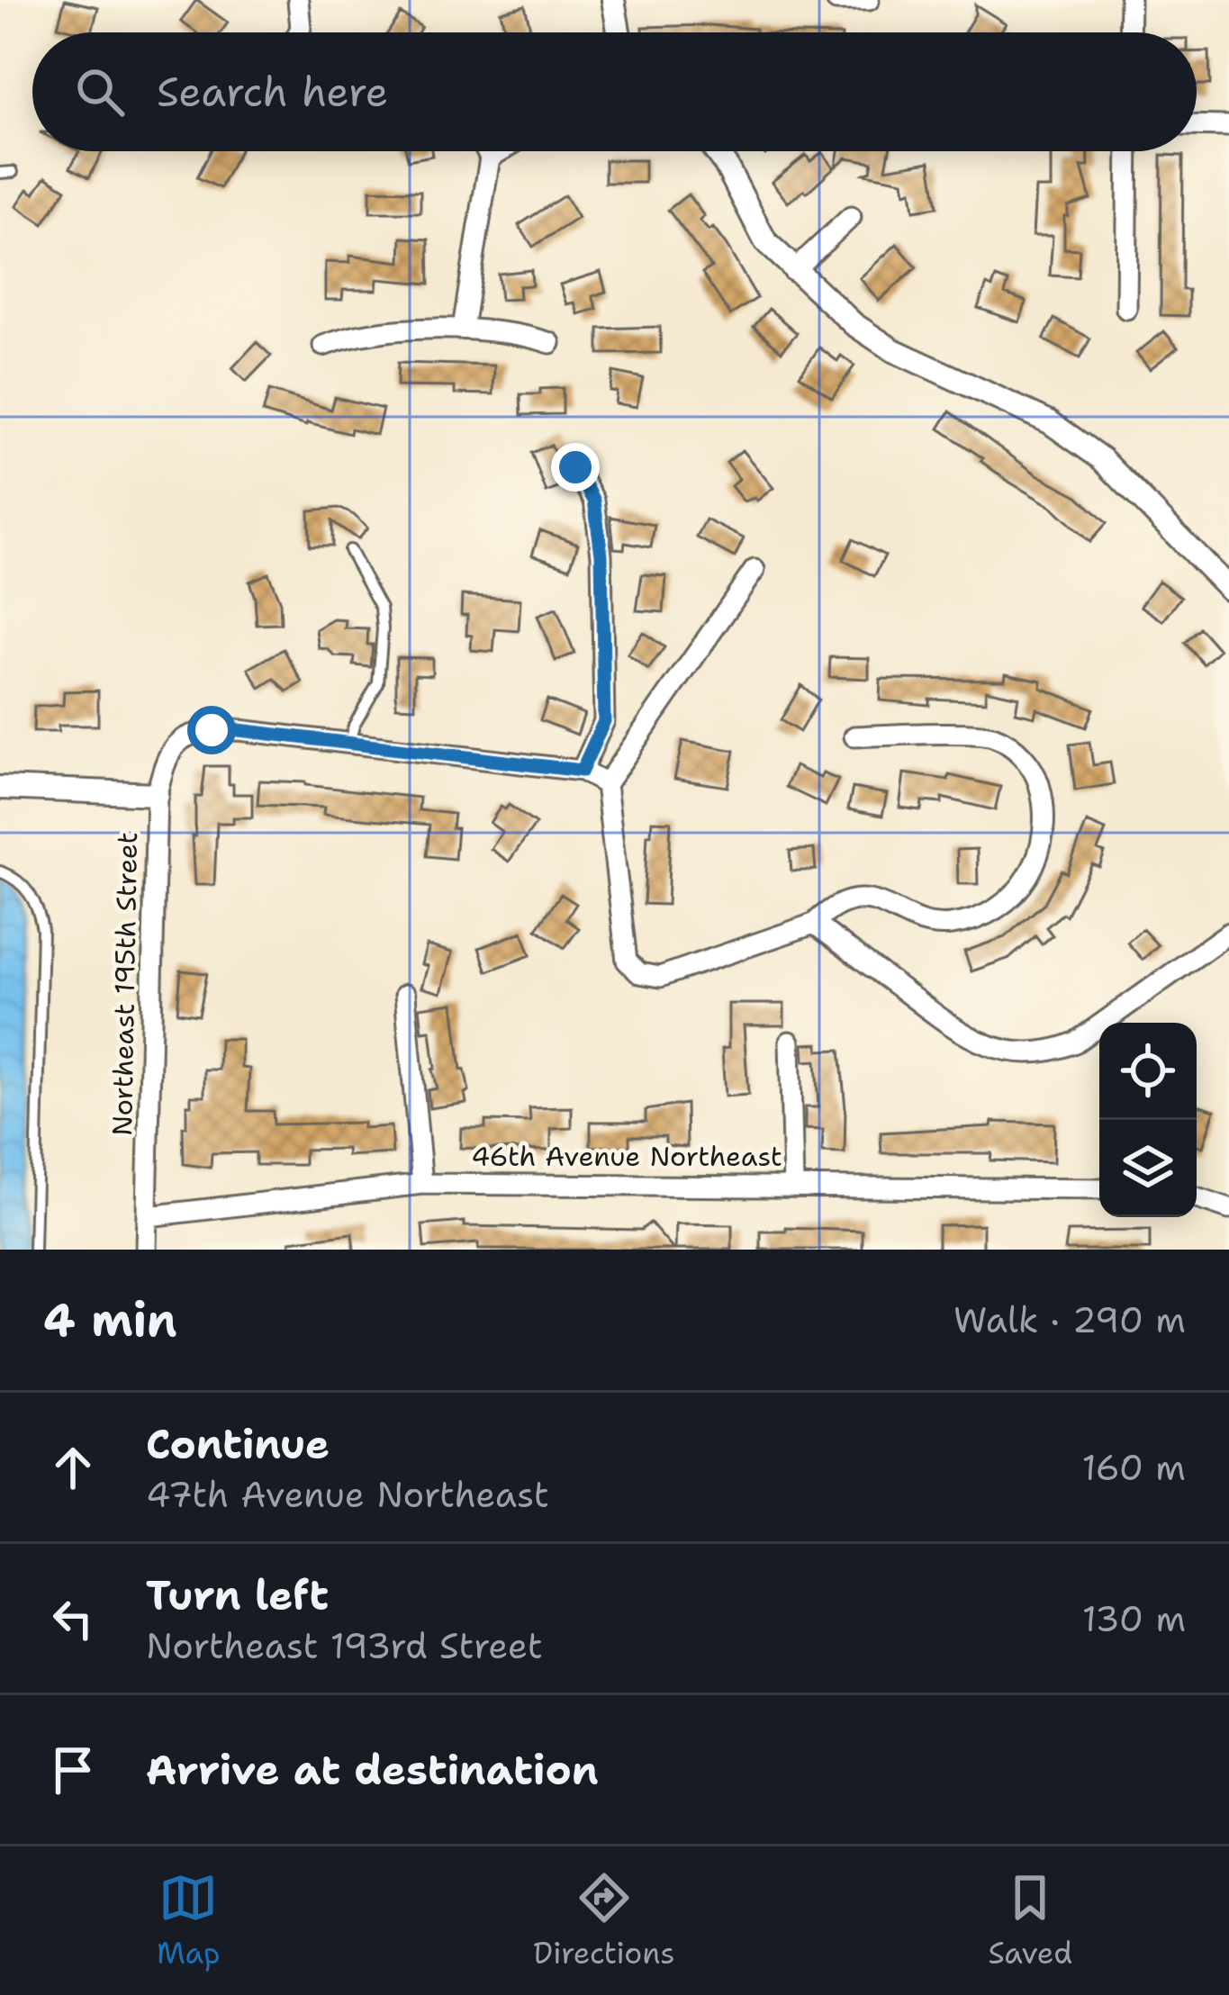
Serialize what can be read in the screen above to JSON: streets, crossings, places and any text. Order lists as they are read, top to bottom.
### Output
{
  "streets": {
    "street": ["Northeast 195th Street", "46th Avenue Northeast"]
  },
  "crossings": [
    ["Northeast 195th Street", "46th Avenue Northeast"]
  ],
  "page": {
    "search": "Search here",
    "heading": ["4 min", "Walk · 290 m"],
    "list": [
      ["Continue", "47th Avenue Northeast", "160 m"],
      ["Turn left", "Northeast 193rd Street", "130 m"],
      "Arrive at destination"
    ],
    "nav": ["Map", "Directions", "Saved"]
  }
}
